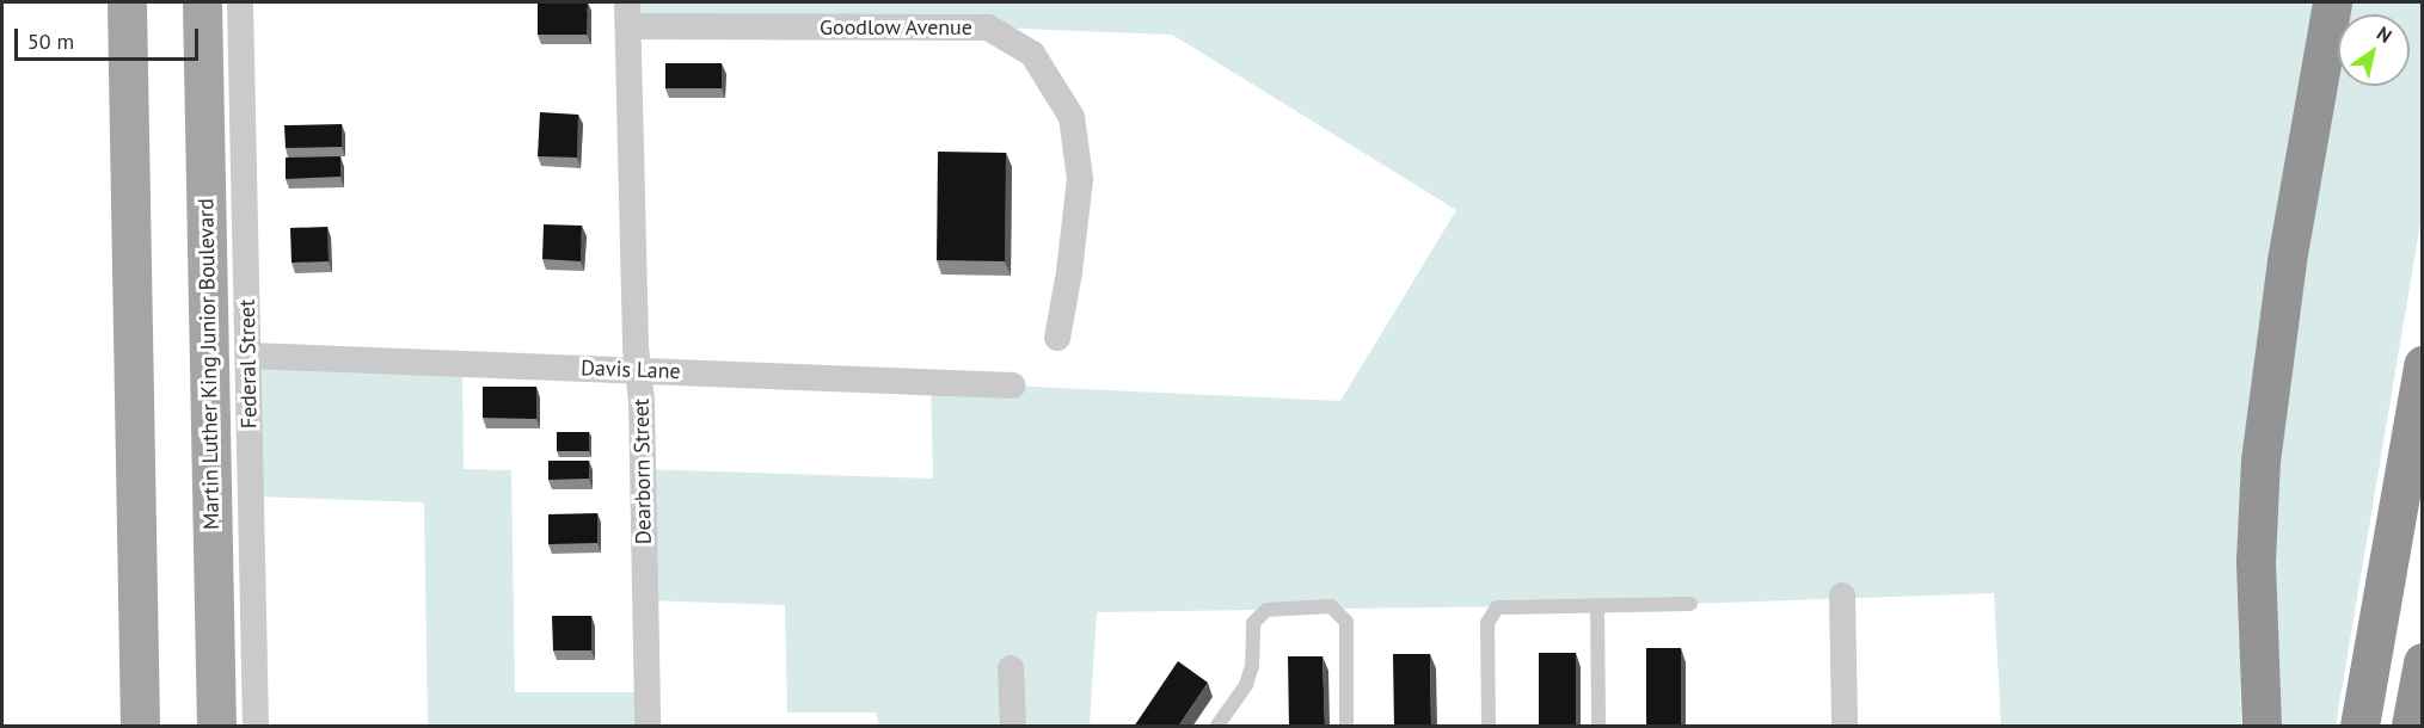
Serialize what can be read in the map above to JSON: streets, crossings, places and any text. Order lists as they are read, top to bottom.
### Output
{
  "streets": {
    "main road": ["Martin Luther King Junior Boulevard"],
    "street": [
      "Goodlow Avenue",
      "Federal Street",
      "Davis Lane",
      "Dearborn Street"
    ]
  },
  "crossings": [
    ["Goodlow Avenue", "Dearborn Street"],
    ["Federal Street", "Davis Lane"],
    ["Davis Lane", "Dearborn Street"]
  ],
  "scale_bar": "50 m",
  "north": "top right"
}
